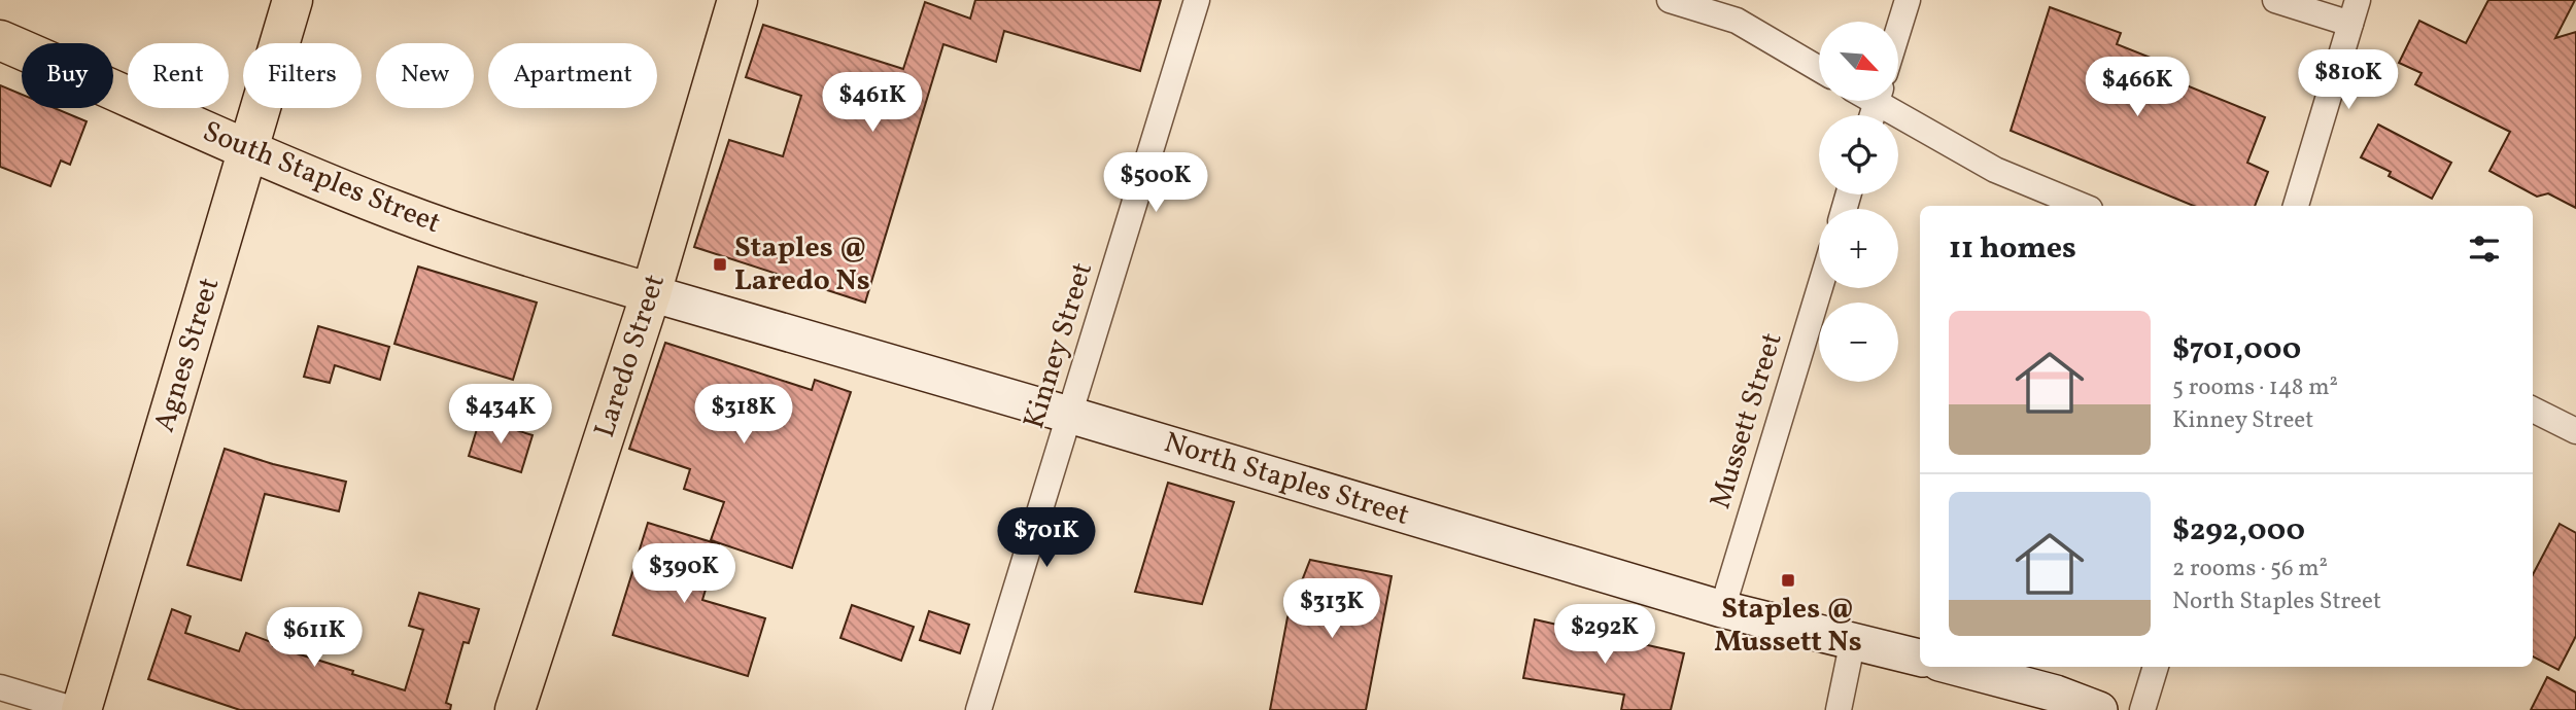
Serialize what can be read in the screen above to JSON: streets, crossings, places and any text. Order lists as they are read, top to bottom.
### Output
{
  "streets": {
    "main road": [
      "South Staples Street",
      "Agnes Street",
      "Laredo Street",
      "North Staples Street"
    ],
    "street": ["Kinney Street", "Mussett Street"]
  },
  "crossings": [
    ["South Staples Street", "Agnes Street"],
    ["South Staples Street", "Laredo Street"],
    ["South Staples Street", "North Staples Street"],
    ["Kinney Street", "North Staples Street"],
    ["Laredo Street", "North Staples Street"],
    ["Mussett Street", "North Staples Street"]
  ],
  "places": {
    "transit": ["Staples @ Laredo Ns", "Staples @ Mussett Ns"]
  },
  "north": "bottom right",
  "page": {
    "map_buttons": ["+", "−"],
    "chip": [
      "Buy",
      "Rent",
      "Filters",
      "New",
      "Apartment"
    ],
    "price": [
      "$810K",
      "$466K",
      "$461K",
      "$500K",
      "$434K",
      "$318K",
      "$701K",
      "$390K",
      "$313K",
      "$292K",
      "$611K"
    ],
    "heading": "11 homes",
    "list": [
      {
        "name": "$701,000",
        "note": "5 rooms · 148 m² · Kinney Street"
      },
      {
        "name": "$292,000",
        "note": "2 rooms · 56 m² · North Staples Street"
      }
    ]
  }
}
